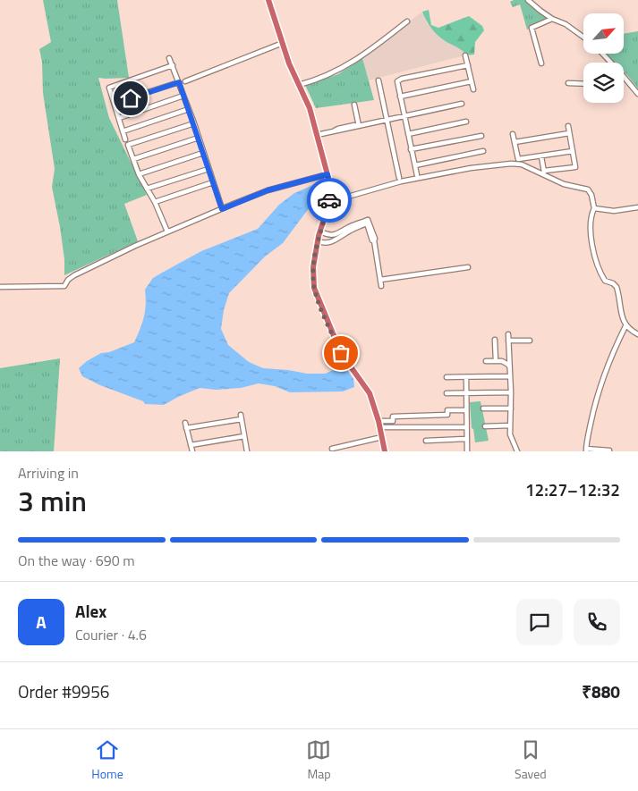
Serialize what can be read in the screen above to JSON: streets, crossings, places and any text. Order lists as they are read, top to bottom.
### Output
{
  "north": "top right",
  "page": {
    "heading": ["3 min", "Arriving in", "12:27–12:32"],
    "panel": [
      "Alex",
      "Courier · 4.6",
      "Order #9956",
      "₹880"
    ],
    "bar": "On the way · 690 m",
    "round": "A",
    "tabs": ["Home", "Map", "Saved"]
  }
}
